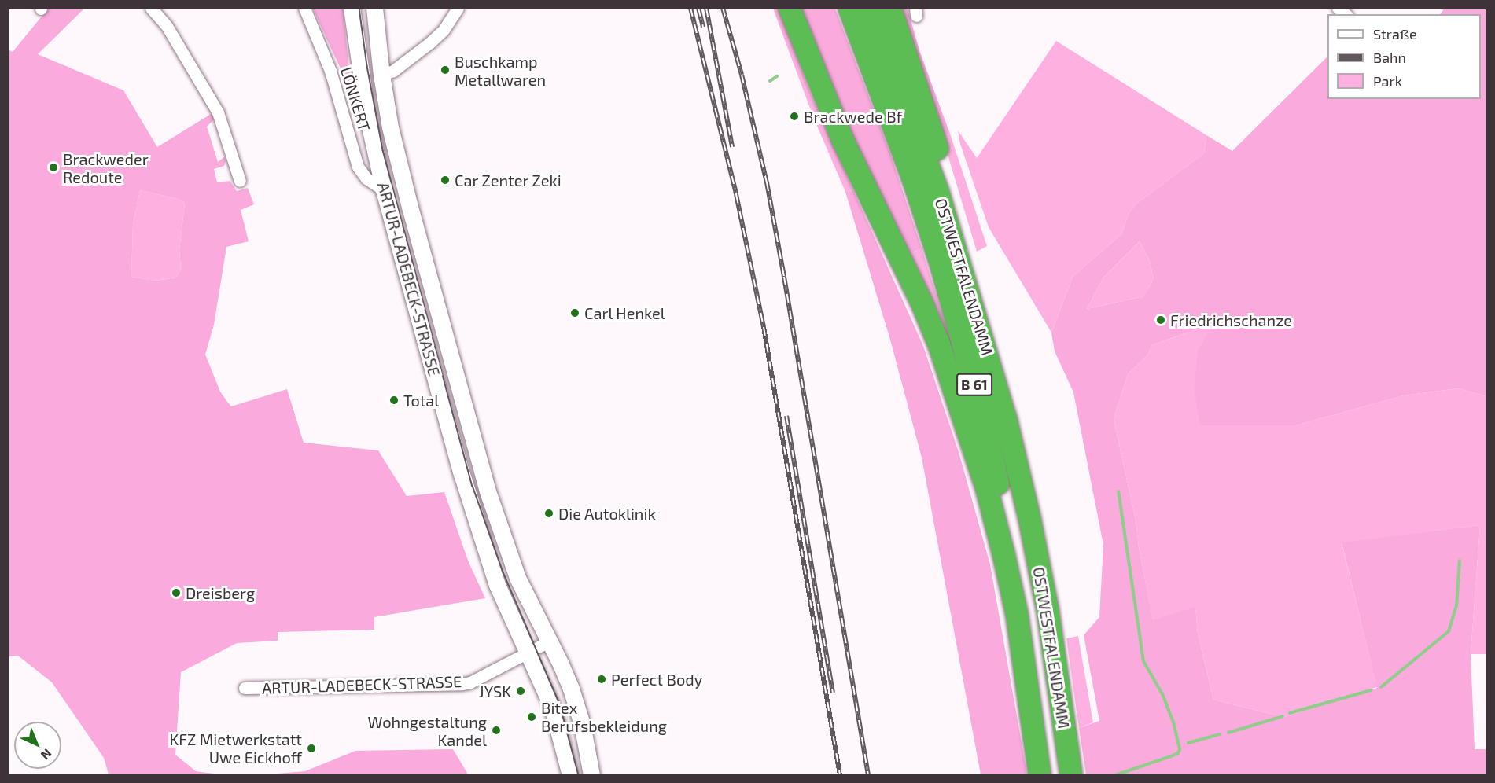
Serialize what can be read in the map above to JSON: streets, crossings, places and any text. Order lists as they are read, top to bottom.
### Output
{
  "streets": {
    "highway": ["OSTWESTFALENDAMM", "B 61"],
    "street": ["LÖNKERT", "ARTUR-LADEBECK-STRASSE"]
  },
  "crossings": [
    ["LÖNKERT", "ARTUR-LADEBECK-STRASSE"]
  ],
  "places": [
    "Buschkamp Metallwaren",
    "Brackwede Bf",
    "Brackweder Redoute",
    "Car Zenter Zeki",
    "Carl Henkel",
    "Friedrichschanze",
    "Total",
    "Die Autoklinik",
    "Dreisberg",
    "Perfect Body",
    "JYSK",
    "Bitex Berufsbekleidung",
    "Wohngestaltung Kandel",
    "KFZ Mietwerkstatt Uwe Eickhoff"
  ],
  "legend": ["Straße", "Bahn", "Park"],
  "north": "bottom right"
}
